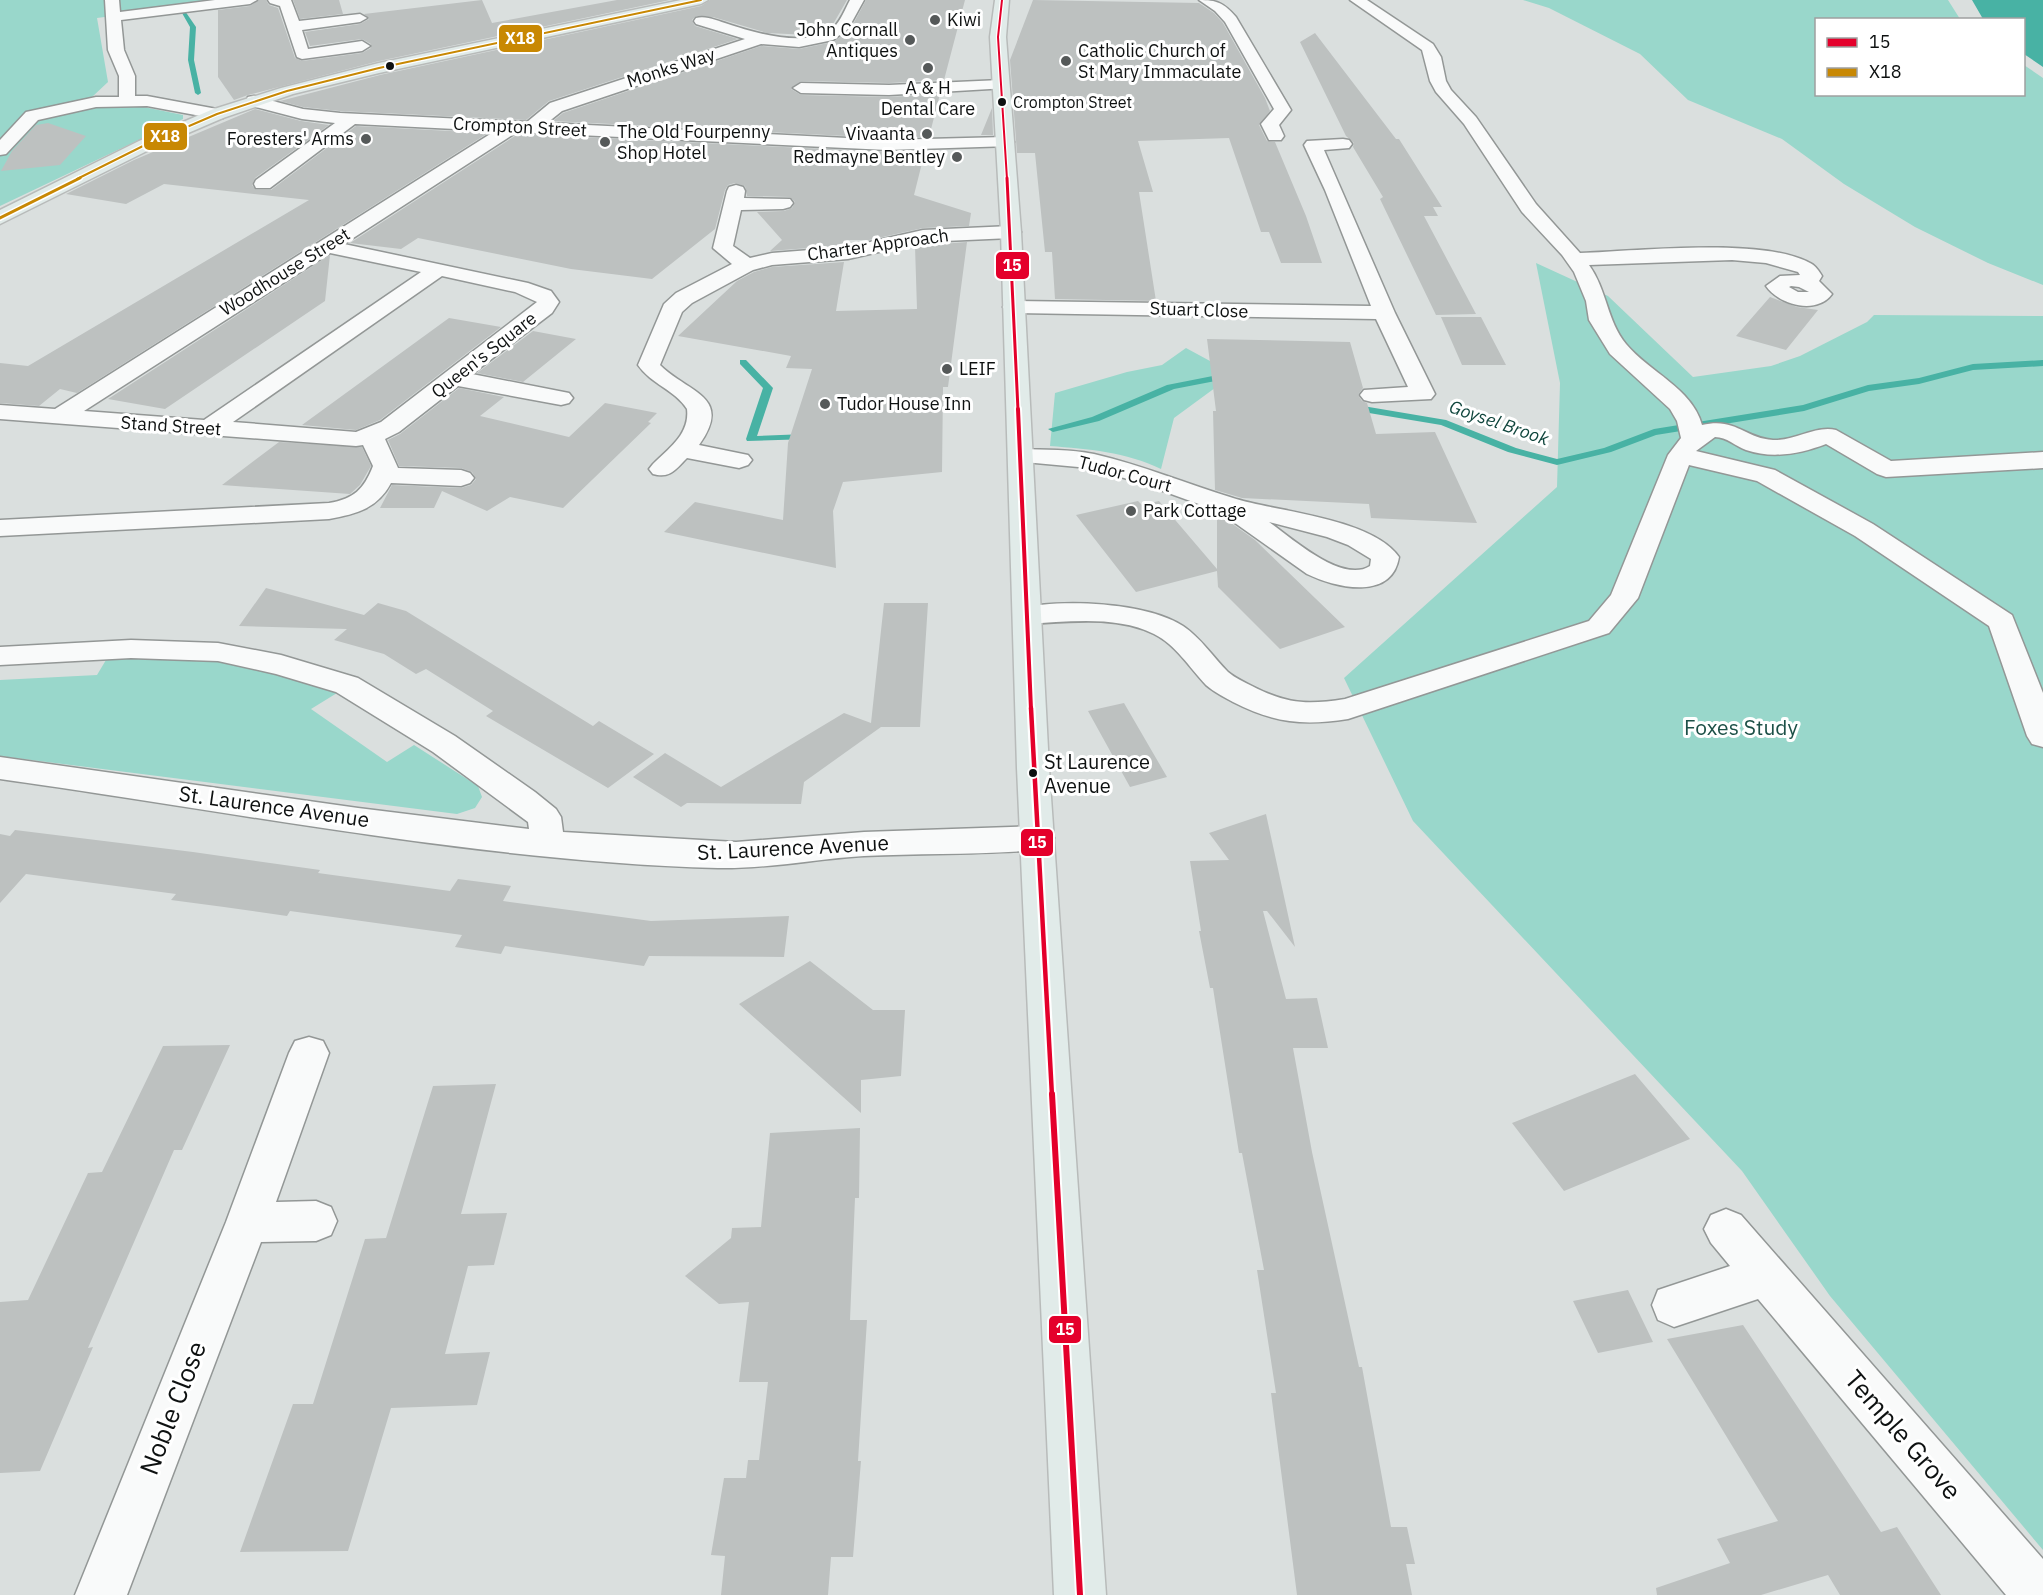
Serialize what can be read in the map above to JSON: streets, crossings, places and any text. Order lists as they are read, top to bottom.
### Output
{
  "streets": {
    "street": [
      "Monks Way",
      "Crompton Street",
      "Charter Approach",
      "Woodhouse Street",
      "Stuart Close",
      "Queen's Square",
      "Stand Street",
      "Tudor Court",
      "St. Laurence Avenue",
      "Noble Close",
      "Temple Grove"
    ]
  },
  "crossings": [
    ["Monks Way", "Crompton Street"],
    ["Monks Way", "Woodhouse Street"],
    ["Crompton Street", "Woodhouse Street"],
    ["Woodhouse Street", "Queen's Square"],
    ["Woodhouse Street", "Stand Street"],
    ["Queen's Square", "Stand Street"]
  ],
  "water": ["Goysel Brook"],
  "parks": ["Foxes Study"],
  "places": [
    "Kiwi",
    "John Cornall Antiques",
    "Catholic Church of St Mary Immaculate",
    "A & H Dental Care",
    "Crompton Street",
    "Vivaanta",
    "Foresters' Arms",
    "The Old Fourpenny Shop Hotel",
    "Redmayne Bentley",
    "LEIF",
    "Tudor House Inn",
    "Park Cottage",
    "St Laurence Avenue"
  ],
  "lines": ["transit line 15", "transit line X18"],
  "legend": ["15", "X18"]
}
